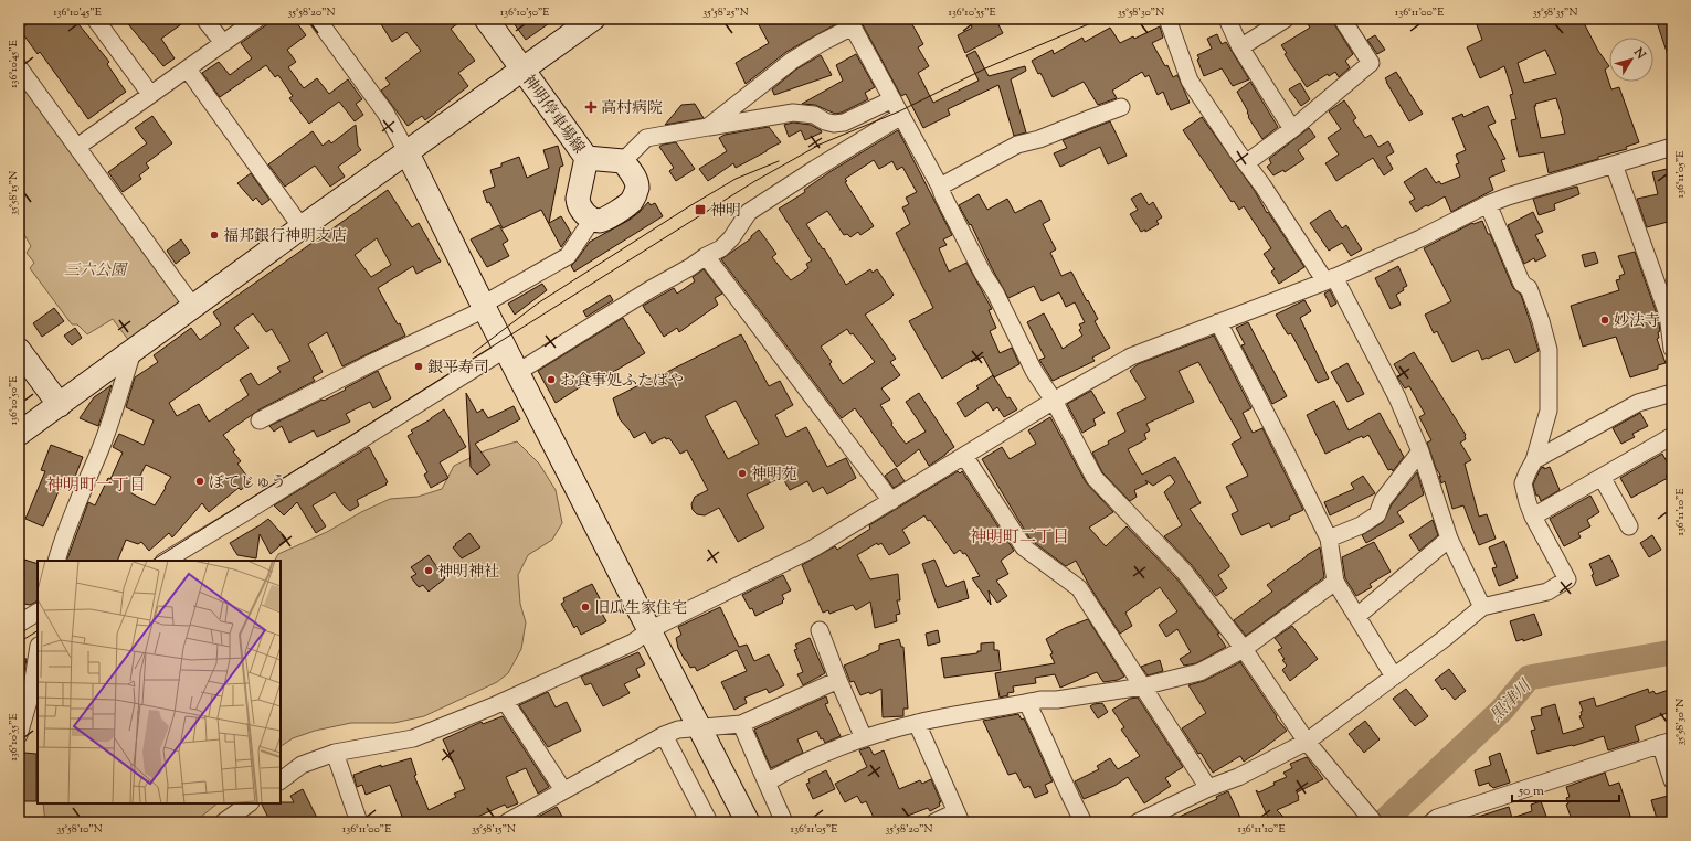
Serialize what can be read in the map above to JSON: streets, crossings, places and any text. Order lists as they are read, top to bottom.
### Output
{
  "streets": {
    "street": ["神明停車場線"]
  },
  "districts": ["神明町一丁目", "神明町二丁目"],
  "water": ["黒津川"],
  "parks": ["三六公園"],
  "places": {
    "health": ["高村病院"],
    "transit": ["神明"],
    "other": [
      "福邦銀行神明支店",
      "妙法寺",
      "銀平寿司",
      "お食事処ふたばや",
      "神明苑",
      "ぼてじゅう",
      "神明神社",
      "旧瓜生家住宅"
    ]
  },
  "scale_bar": "50 m",
  "north": "top right",
  "coordinates": [
    "136°10'45\"E",
    "35°58'20\"N",
    "136°10'50\"E",
    "35°58'25\"N",
    "136°10'55\"E",
    "35°58'30\"N",
    "136°11'00\"E",
    "35°58'35\"N",
    "136°11'05\"E",
    "35°58'15\"N",
    "136°11'10\"E",
    "35°58'10\"N"
  ]
}
